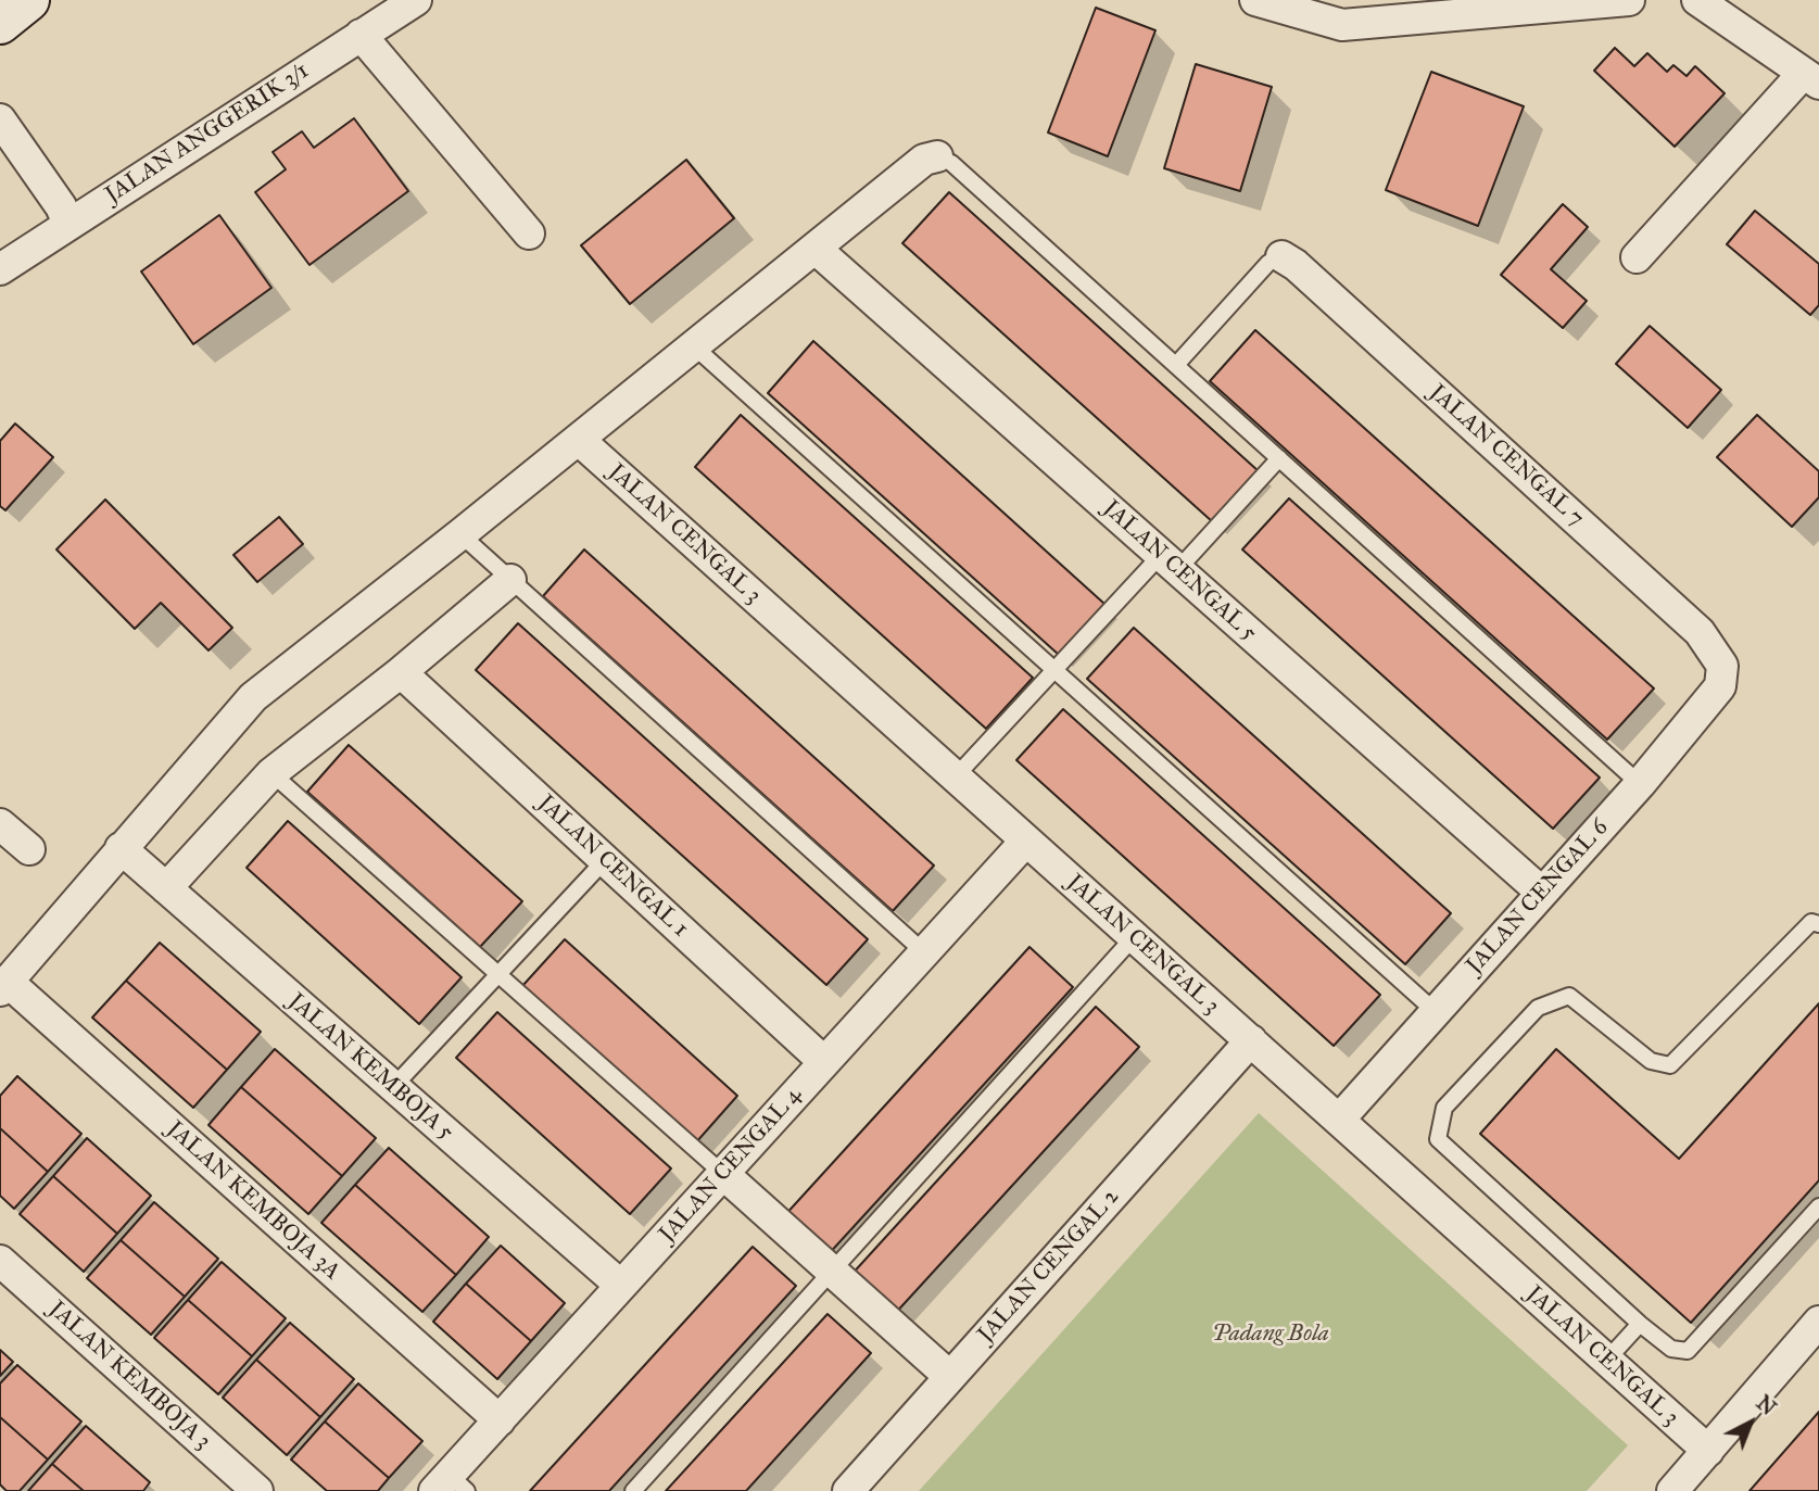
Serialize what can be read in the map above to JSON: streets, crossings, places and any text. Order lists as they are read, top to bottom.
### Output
{
  "streets": {
    "street": [
      "JALAN ANGGERIK 3/1",
      "JALAN CENGAL 7",
      "JALAN CENGAL 3",
      "JALAN CENGAL 5",
      "JALAN CENGAL 1",
      "JALAN CENGAL 6",
      "JALAN KEMBOJA 5",
      "JALAN CENGAL 4",
      "JALAN KEMBOJA 3A",
      "JALAN CENGAL 2",
      "JALAN KEMBOJA 3"
    ]
  },
  "crossings": [
    ["JALAN CENGAL 7", "JALAN CENGAL 6"],
    ["JALAN CENGAL 3", "JALAN CENGAL 6"],
    ["JALAN CENGAL 3", "JALAN CENGAL 4"],
    ["JALAN CENGAL 3", "JALAN CENGAL 2"],
    ["JALAN CENGAL 5", "JALAN CENGAL 6"],
    ["JALAN CENGAL 1", "JALAN CENGAL 4"],
    ["JALAN KEMBOJA 5", "JALAN CENGAL 4"],
    ["JALAN CENGAL 4", "JALAN KEMBOJA 3A"]
  ],
  "parks": ["Padang Bola"],
  "north": "top right"
}
